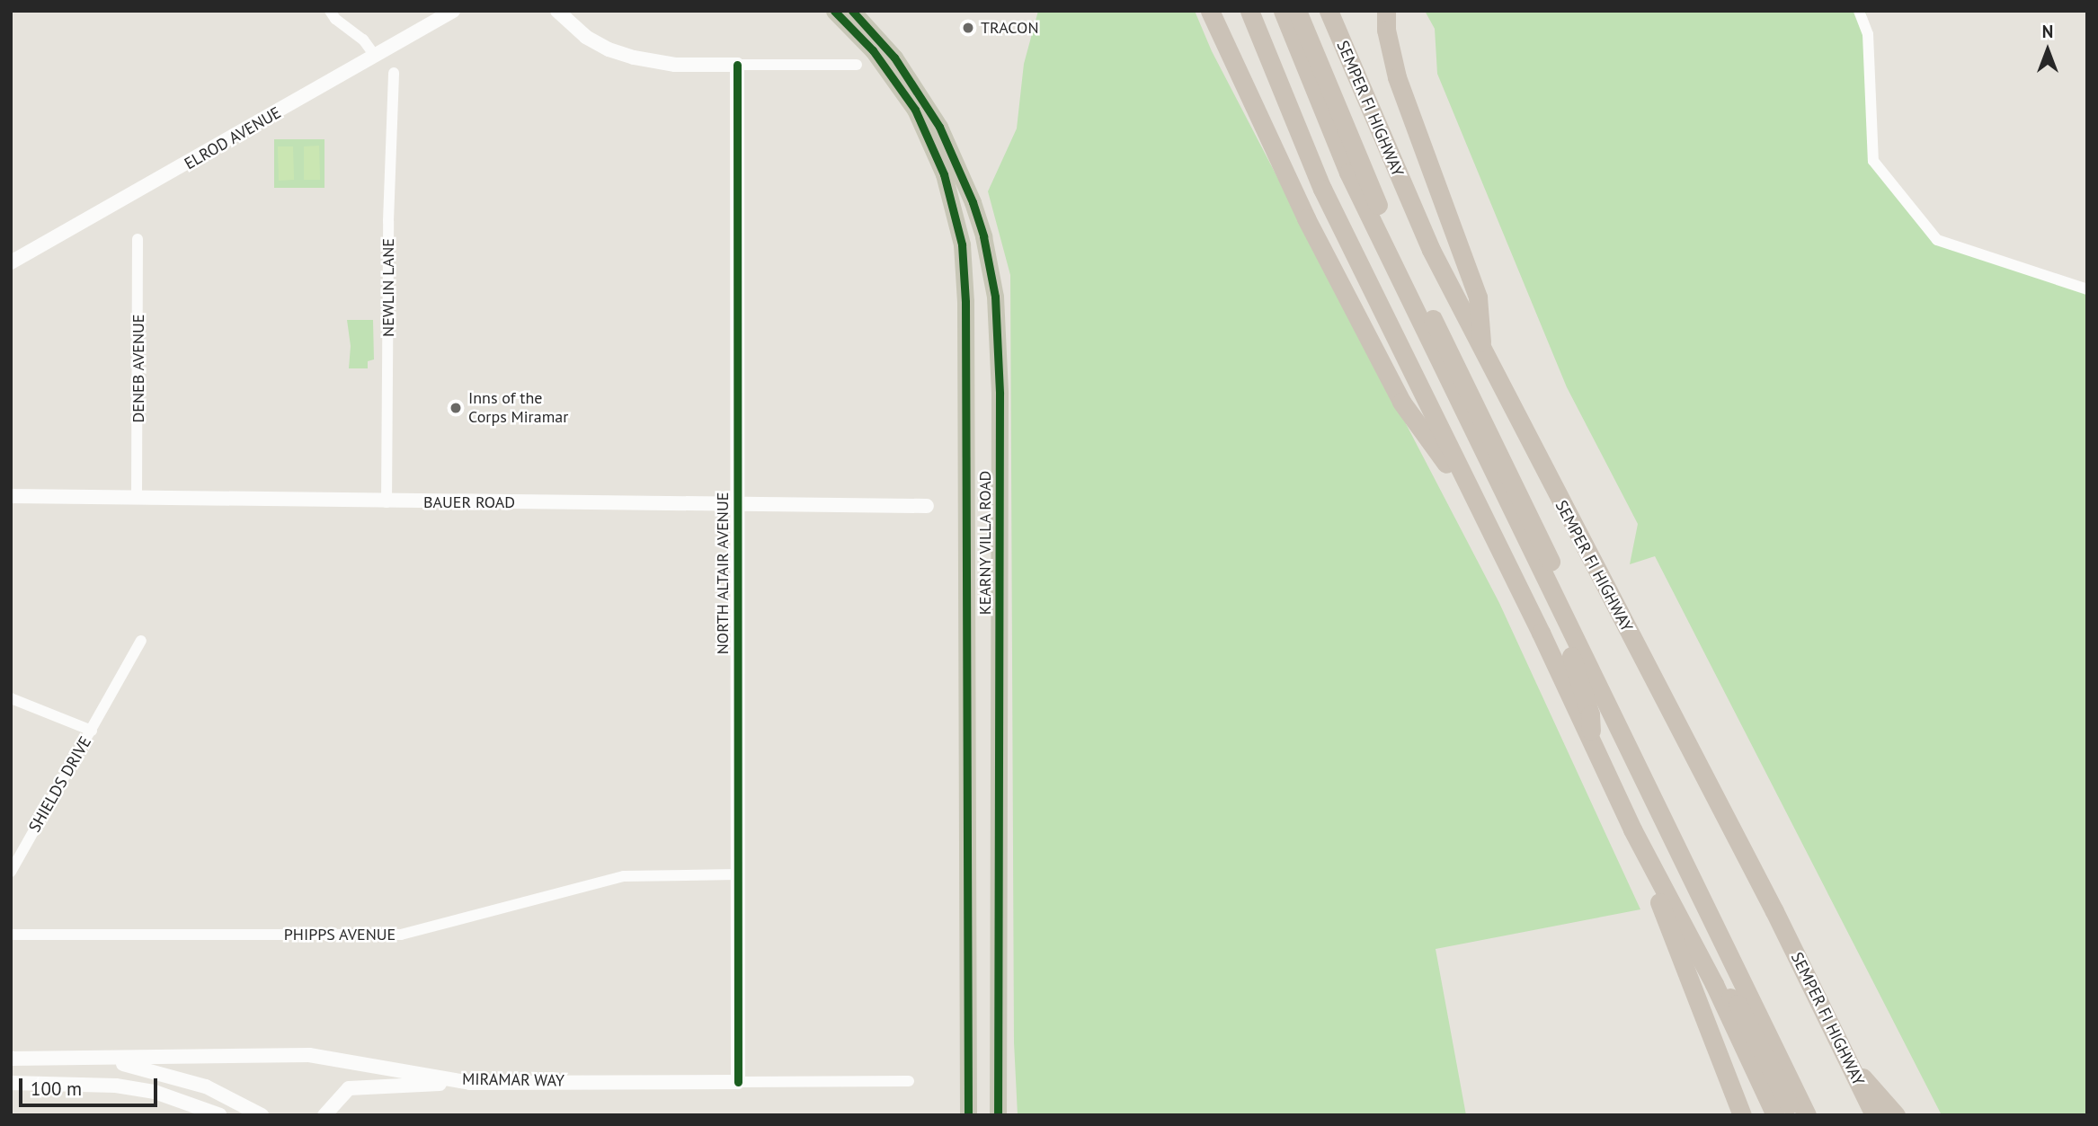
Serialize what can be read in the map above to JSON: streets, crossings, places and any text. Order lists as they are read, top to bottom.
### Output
{
  "streets": {
    "highway": ["SEMPER FI HIGHWAY"],
    "main road": ["KEARNY VILLA ROAD"],
    "street": [
      "ELROD AVENUE",
      "NEWLIN LANE",
      "DENEB AVENUE",
      "BAUER ROAD",
      "NORTH ALTAIR AVENUE",
      "SHIELDS DRIVE",
      "PHIPPS AVENUE",
      "MIRAMAR WAY"
    ]
  },
  "crossings": [
    ["NEWLIN LANE", "BAUER ROAD"],
    ["DENEB AVENUE", "BAUER ROAD"],
    ["BAUER ROAD", "NORTH ALTAIR AVENUE"],
    ["NORTH ALTAIR AVENUE", "PHIPPS AVENUE"],
    ["NORTH ALTAIR AVENUE", "MIRAMAR WAY"]
  ],
  "places": ["TRACON", "Inns of the Corps Miramar"],
  "scale_bar": "100 m",
  "north": "top"
}
